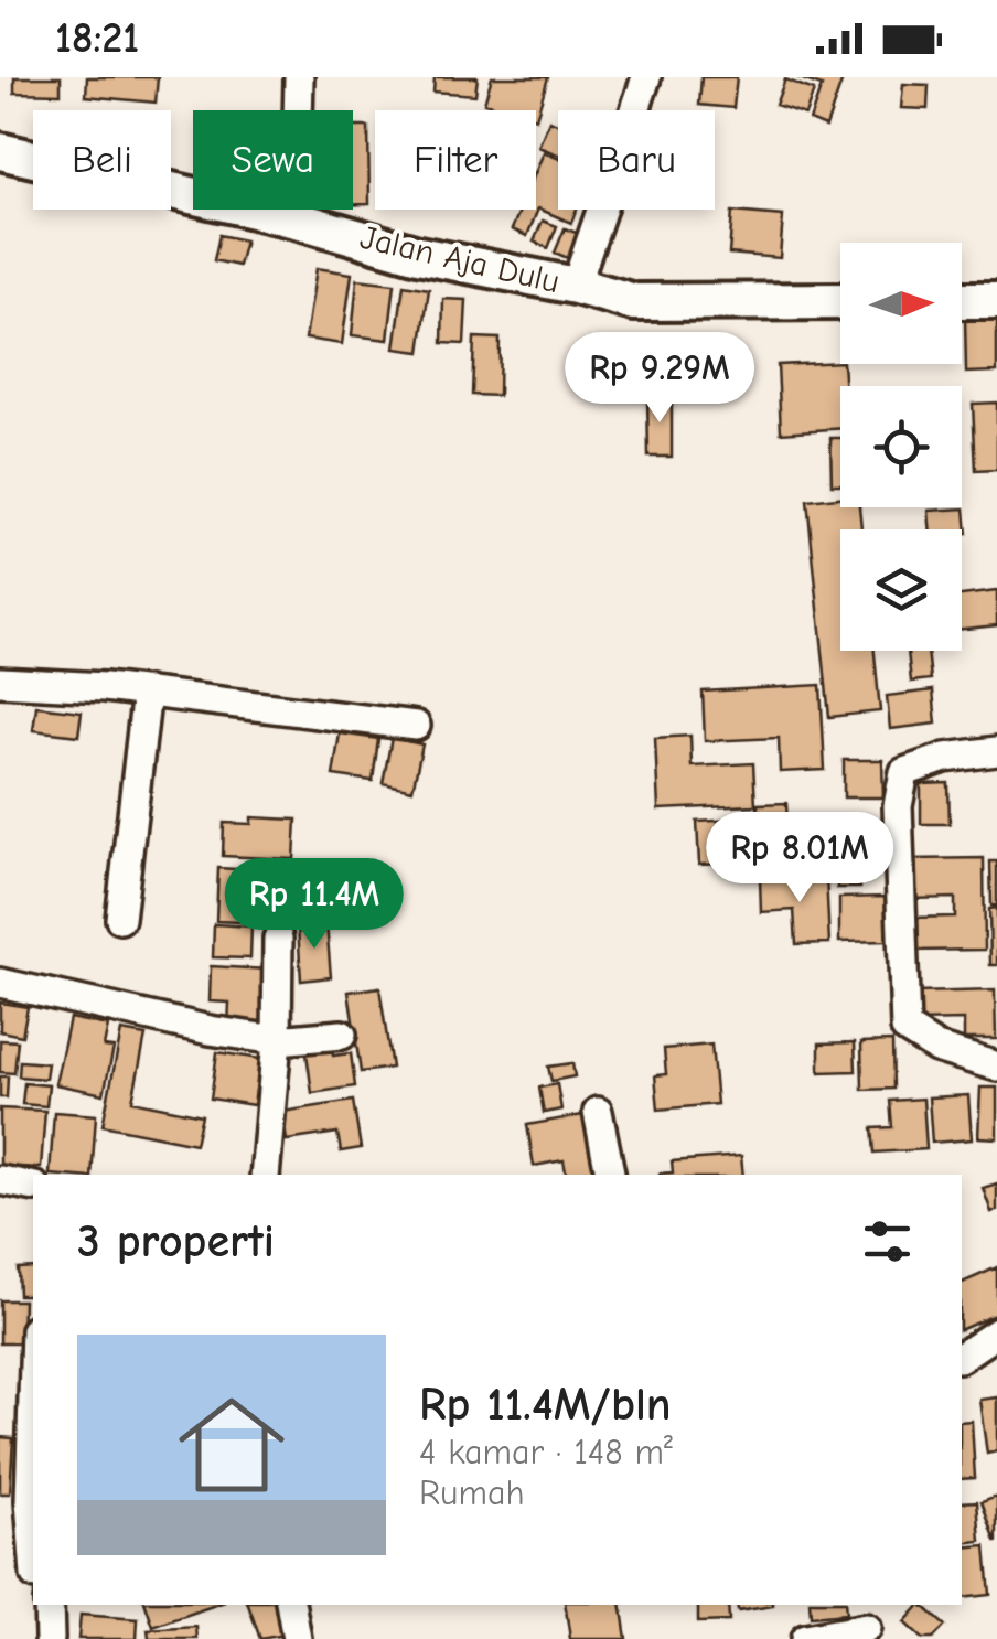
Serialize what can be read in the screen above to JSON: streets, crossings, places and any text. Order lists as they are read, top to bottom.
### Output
{
  "streets": {
    "street": ["Jalan Aja Dulu"]
  },
  "north": "right",
  "page": {
    "status": "18:21",
    "chip": [
      "Beli",
      "Sewa",
      "Filter",
      "Baru"
    ],
    "price": ["Rp 9.29M", "Rp 8.01M", "Rp 11.4M"],
    "heading": "3 properti",
    "list": [
      {
        "name": "Rp 11.4M/bln",
        "note": "4 kamar · 148 m² · Rumah"
      }
    ]
  }
}
